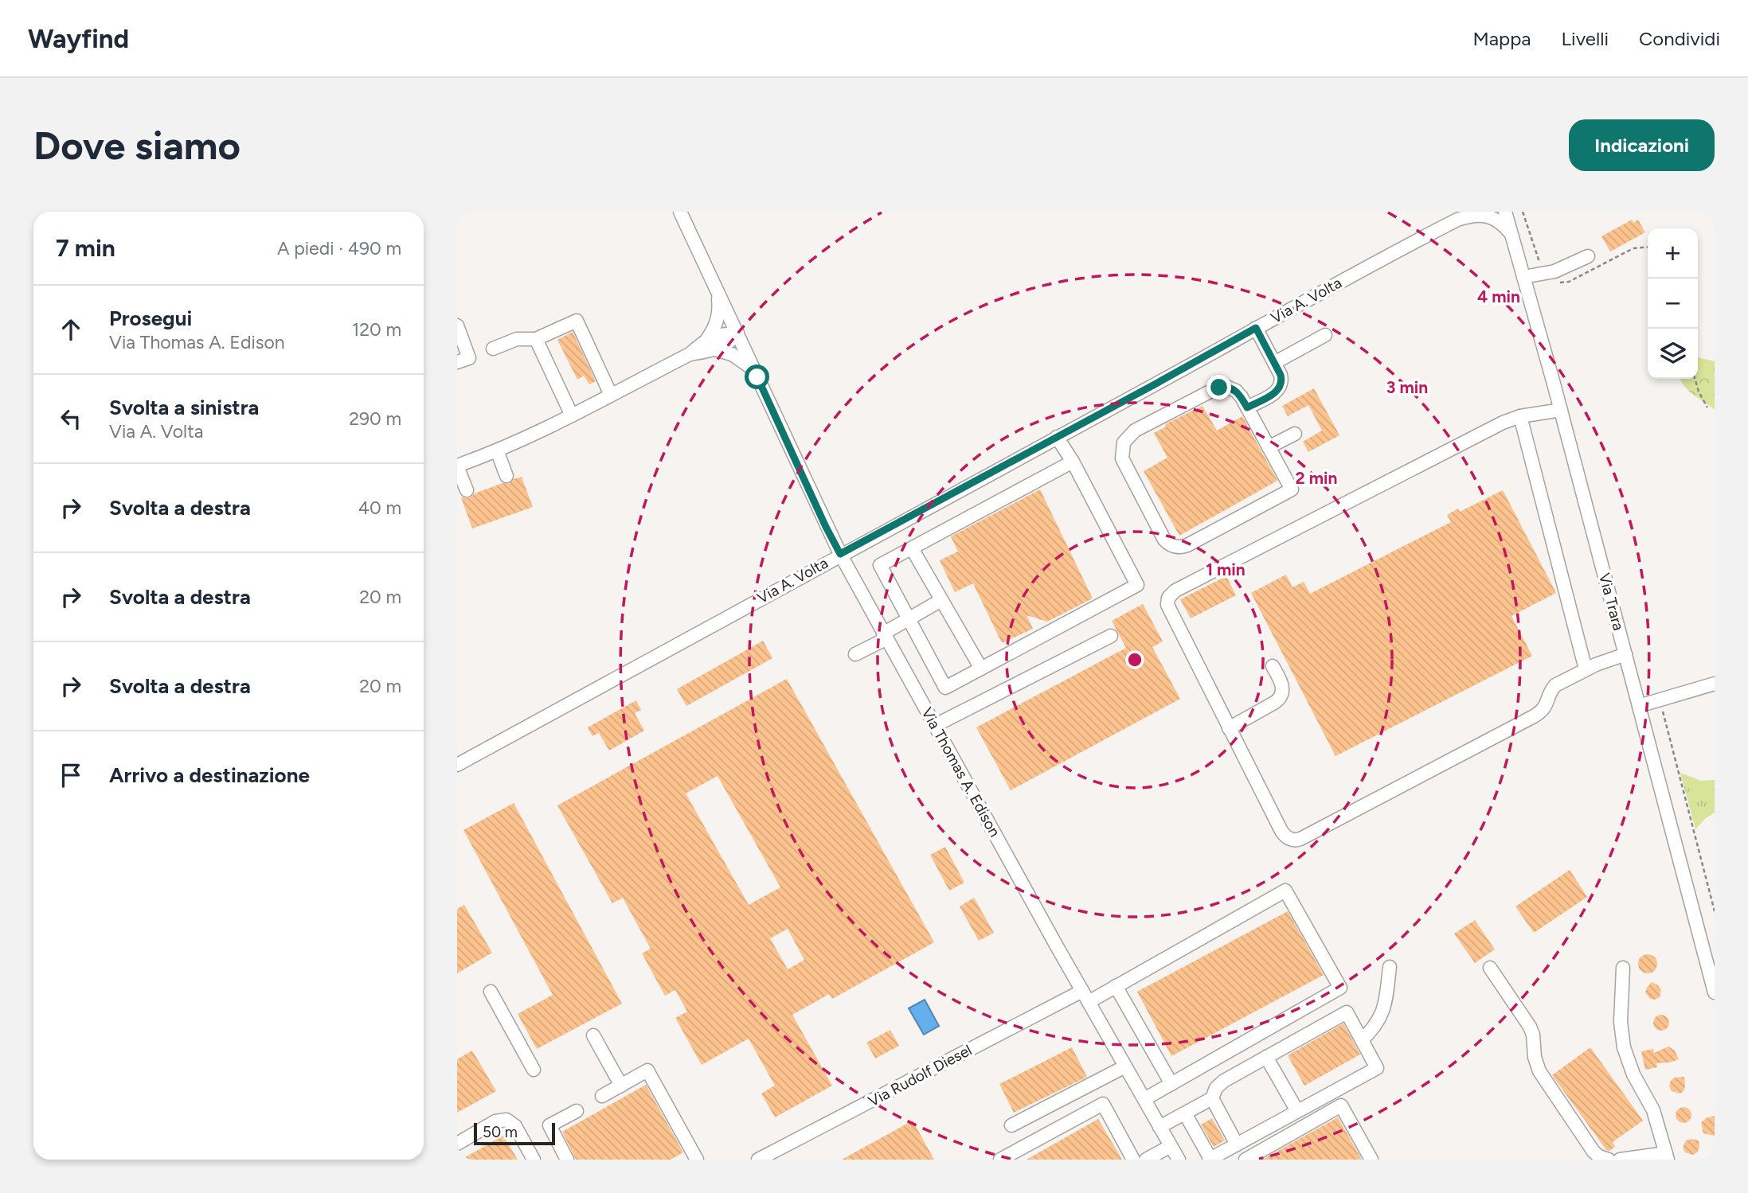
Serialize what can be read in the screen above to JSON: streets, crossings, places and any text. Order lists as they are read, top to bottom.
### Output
{
  "streets": {
    "street": [
      "Via A. Volta",
      "Via Trara",
      "Via Thomas A. Edison",
      "Via Rudolf Diesel"
    ]
  },
  "crossings": [
    ["Via A. Volta", "Via Trara"],
    ["Via A. Volta", "Via Thomas A. Edison"],
    ["Via Thomas A. Edison", "Via Rudolf Diesel"]
  ],
  "scale_bar": "50 m",
  "page": {
    "header": "Wayfind",
    "nav": ["Mappa", "Livelli", "Condividi"],
    "buttons": "Indicazioni",
    "title": "Dove siamo",
    "heading": ["7 min", "A piedi · 490 m"],
    "map_buttons": ["+", "−"],
    "list": [
      ["Prosegui", "Via Thomas A. Edison", "120 m"],
      ["Svolta a sinistra", "Via A. Volta", "290 m"],
      ["Svolta a destra", "40 m"],
      ["Svolta a destra", "20 m"],
      ["Svolta a destra", "20 m"],
      "Arrivo a destinazione"
    ],
    "scale": "50 m"
  },
  "rings": [
    "4 min",
    "3 min",
    "2 min",
    "1 min"
  ]
}
